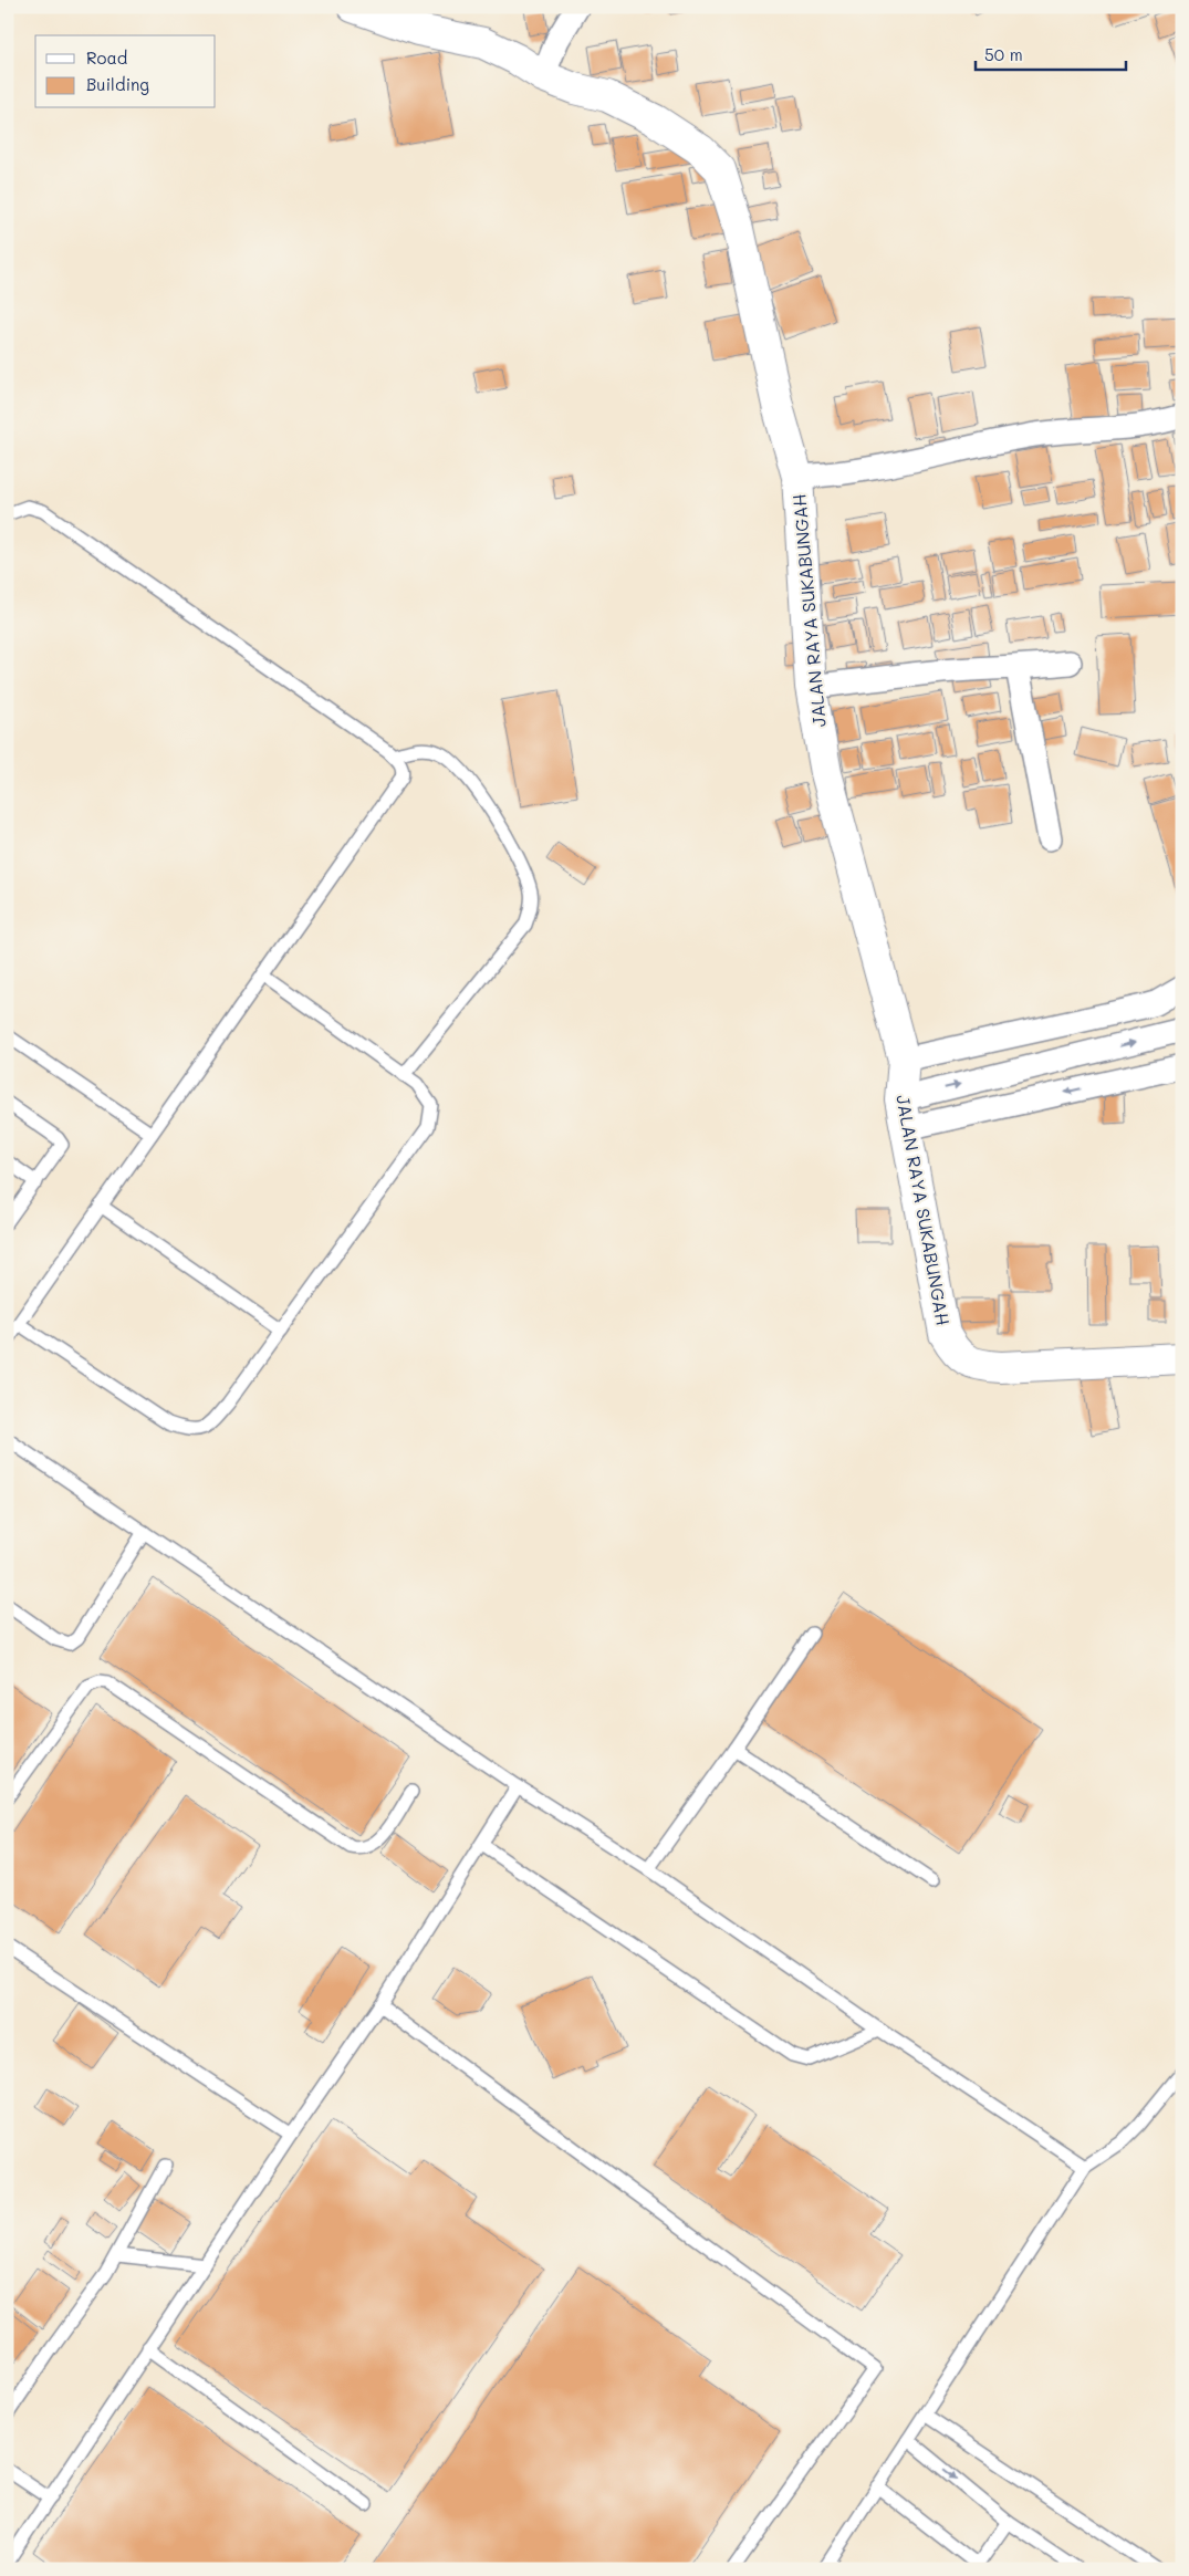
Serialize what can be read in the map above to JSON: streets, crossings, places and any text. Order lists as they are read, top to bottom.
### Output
{
  "streets": {
    "street": ["JALAN RAYA SUKABUNGAH"]
  },
  "legend": ["Road", "Building"],
  "scale_bar": "50 m"
}
